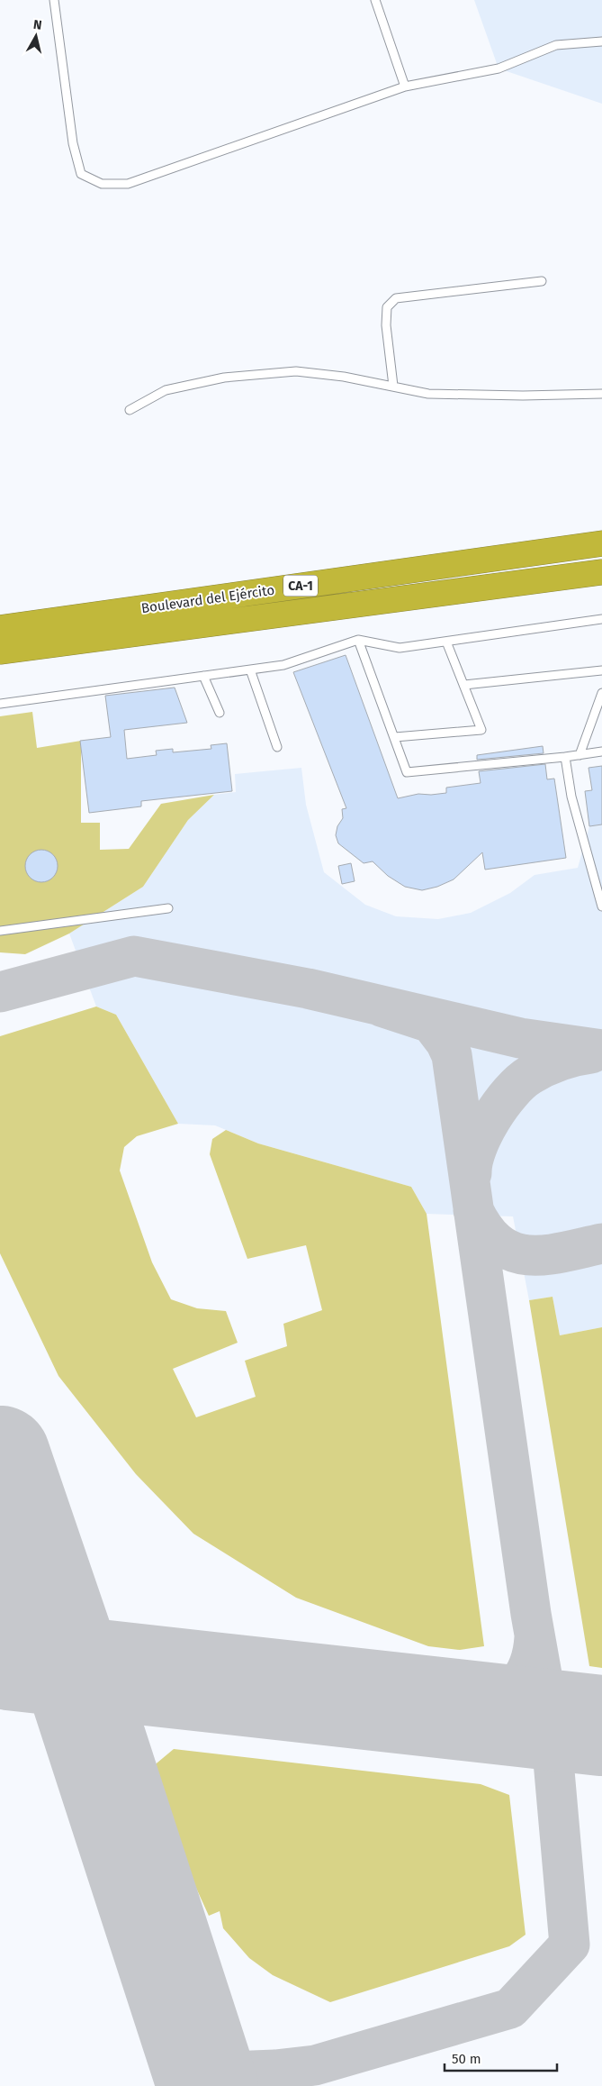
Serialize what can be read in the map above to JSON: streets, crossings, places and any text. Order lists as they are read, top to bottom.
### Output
{
  "streets": {
    "highway": ["CA-1", "Boulevard del Ejército"]
  },
  "scale_bar": "50 m",
  "north": "top"
}
